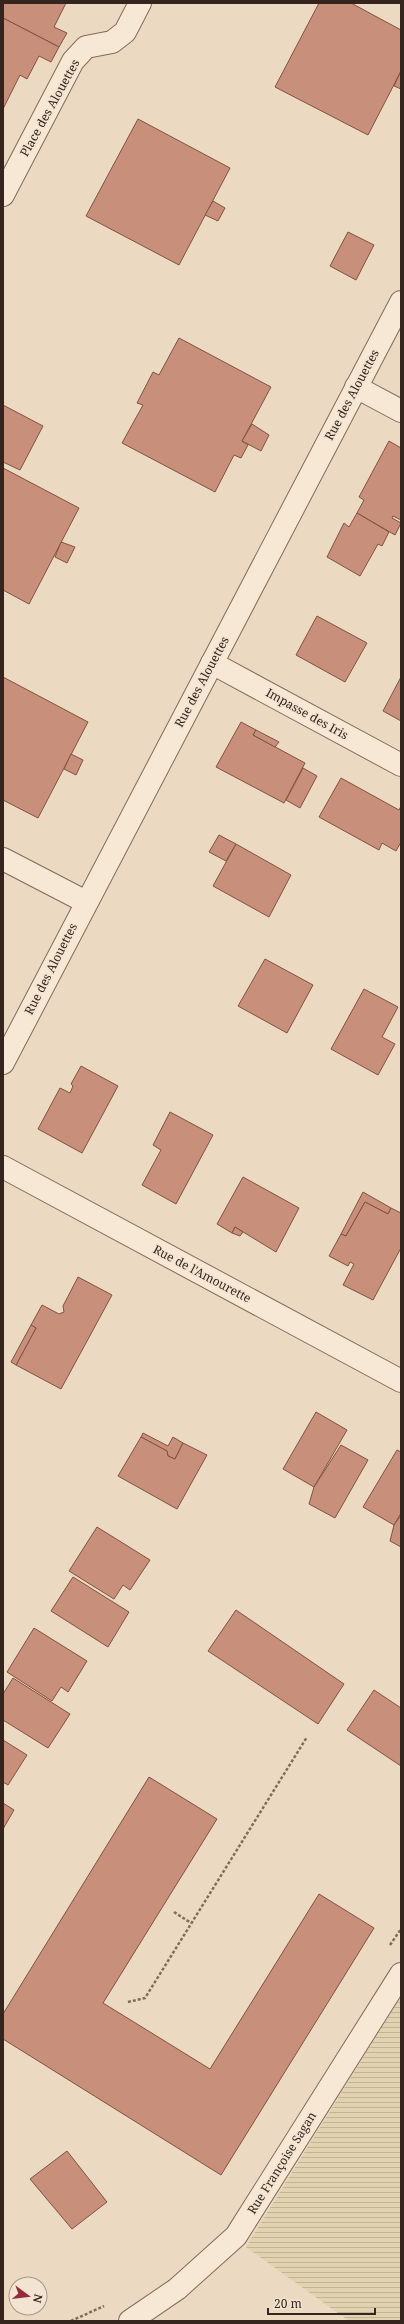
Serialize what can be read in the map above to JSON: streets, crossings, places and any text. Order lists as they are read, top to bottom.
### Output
{
  "streets": {
    "street": [
      "Place des Alouettes",
      "Rue des Alouettes",
      "Impasse des Iris",
      "Rue de l'Amourette",
      "Rue Françoise Sagan"
    ]
  },
  "crossings": [
    ["Rue des Alouettes", "Impasse des Iris"]
  ],
  "scale_bar": "20 m",
  "north": "right"
}
